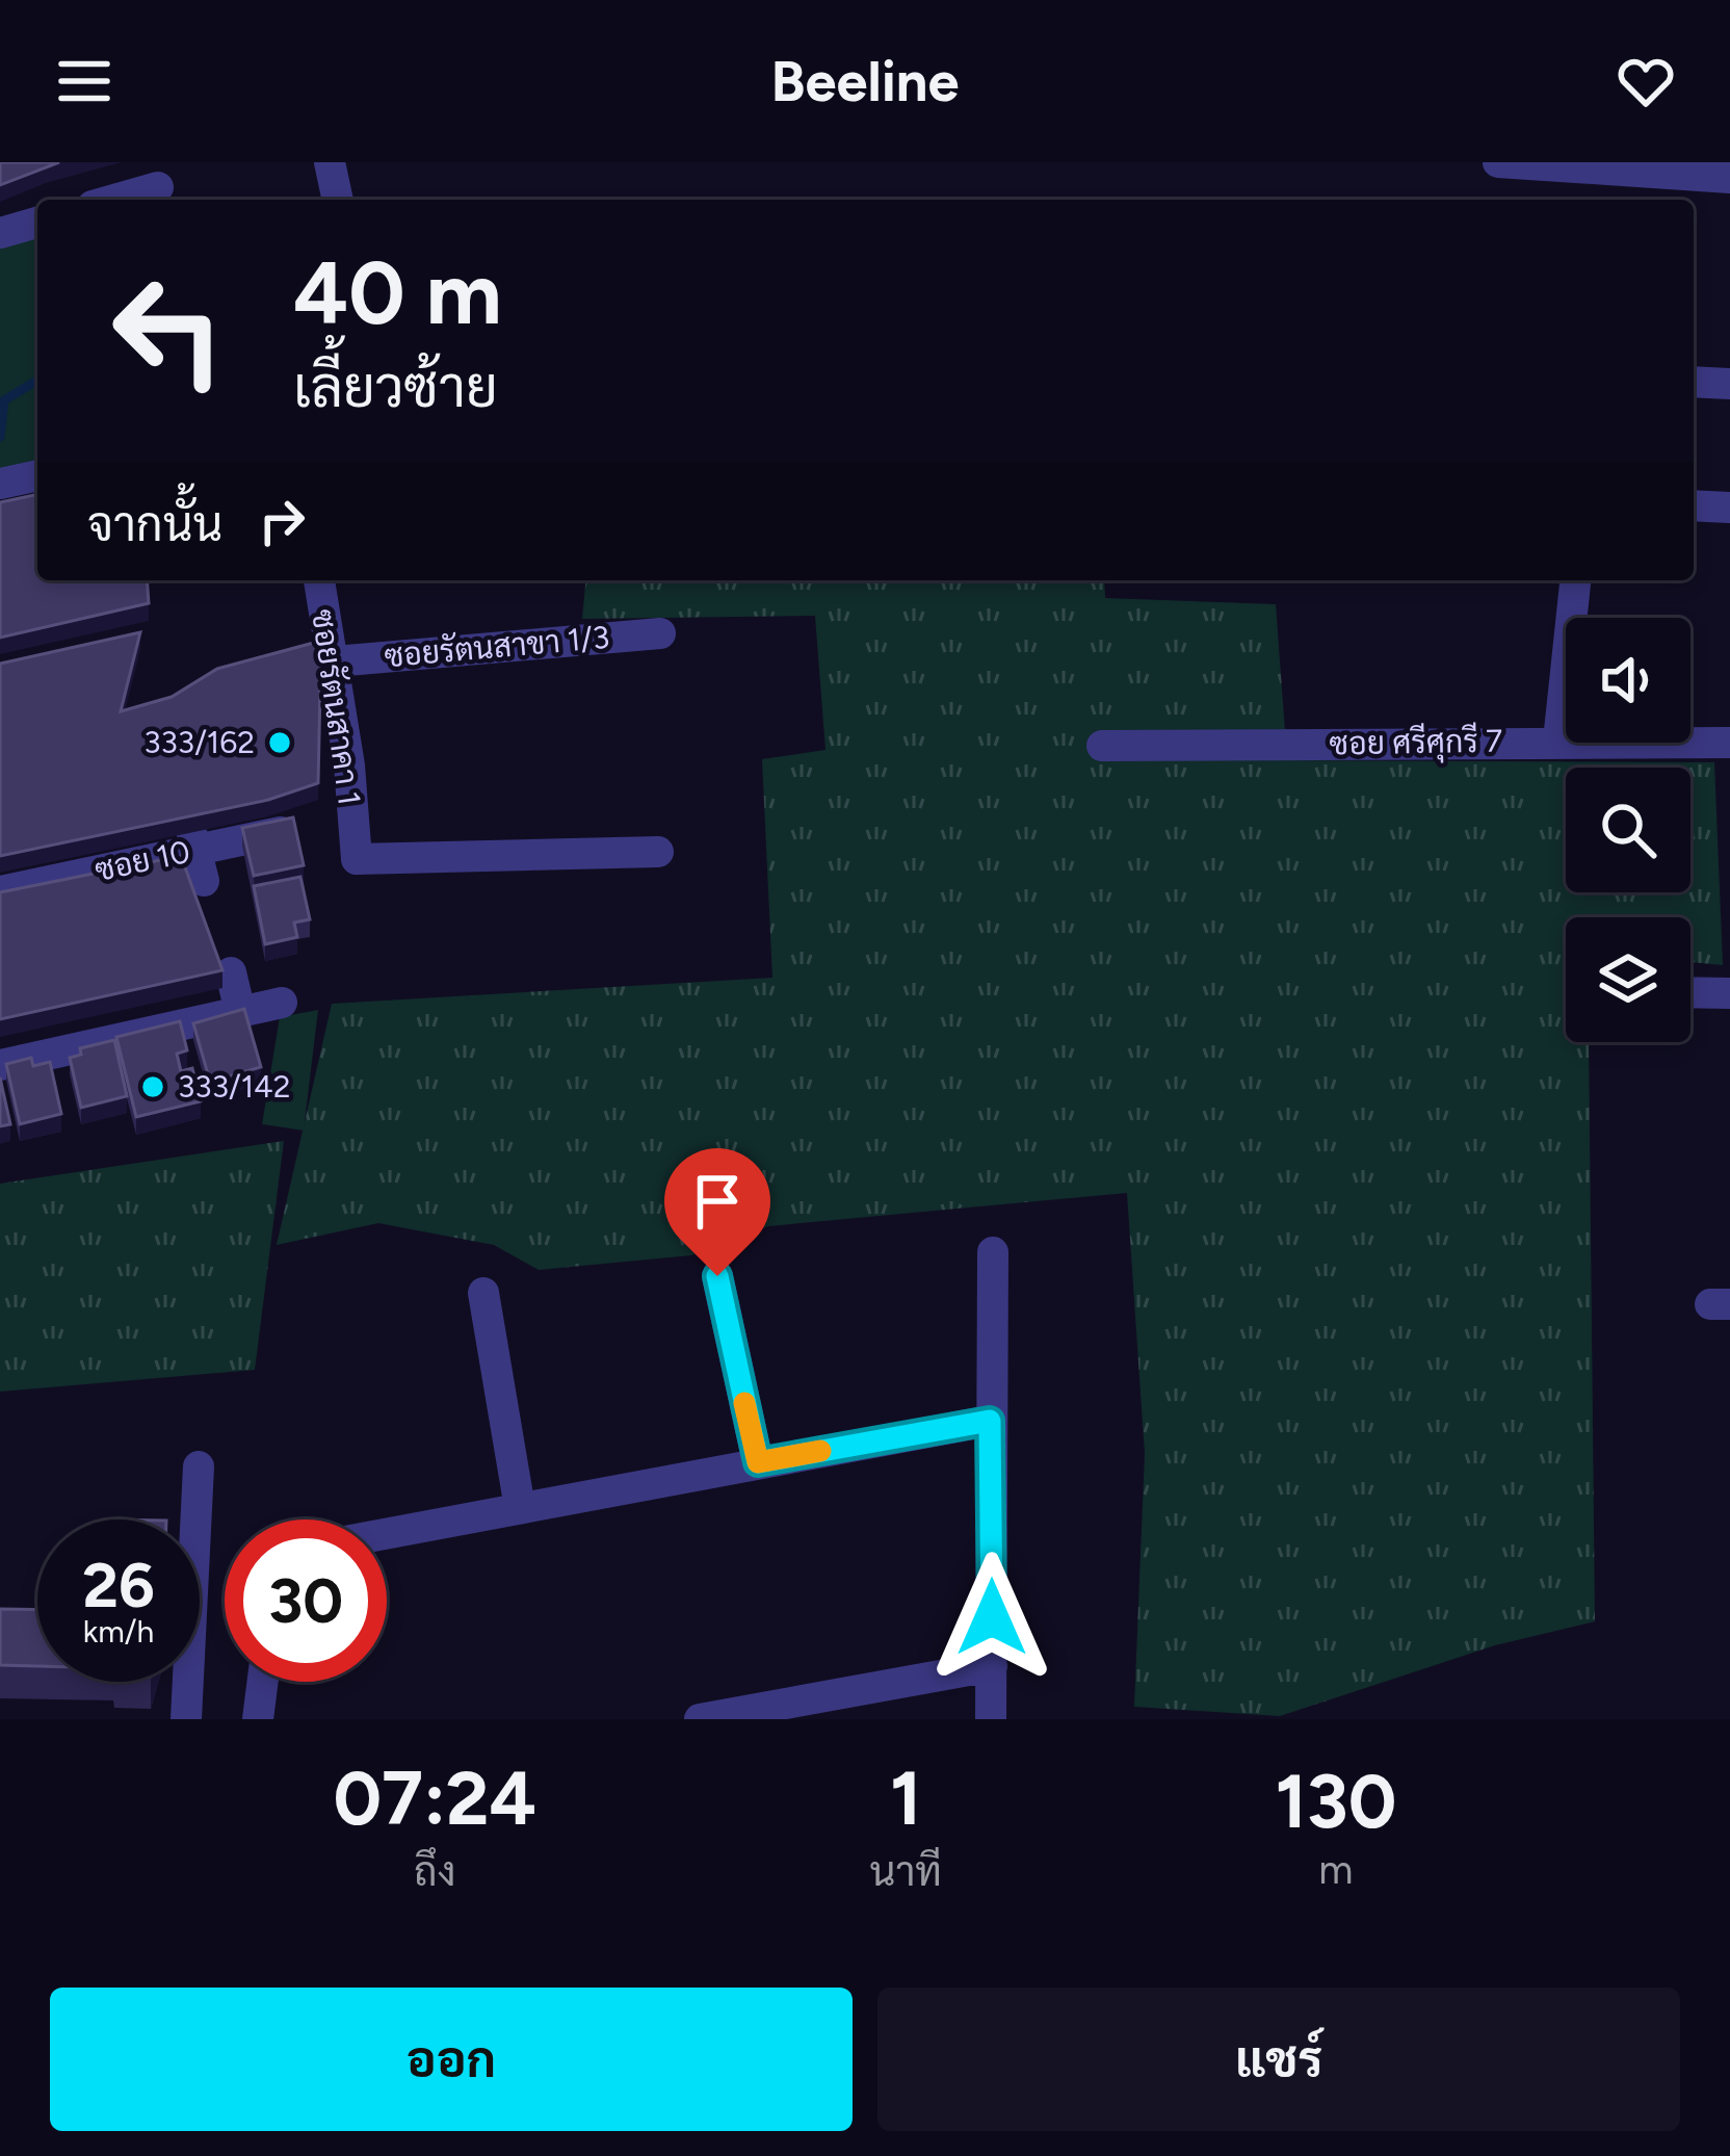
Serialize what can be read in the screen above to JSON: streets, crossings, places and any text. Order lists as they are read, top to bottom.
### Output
{
  "streets": {
    "street": [
      "ซอยรัตนสาขา 1/3",
      "ซอยรัตนสาคา 1",
      "ซอย ศรีศุกรี 7",
      "ซอย 10"
    ]
  },
  "crossings": [
    ["ซอยรัตนสาขา 1/3", "ซอยรัตนสาคา 1"]
  ],
  "places": ["333/162", "333/142"],
  "page": {
    "header": "Beeline",
    "turn": ["40 m", "เลี้ยวซ้าย"],
    "then": "จากนั้น",
    "speed": "26 km/h",
    "limit": "30",
    "eta": [
      "07:24",
      "ถึง",
      "1",
      "นาที",
      "130",
      "m"
    ],
    "buttons": ["ออก", "แชร์"]
  }
}
